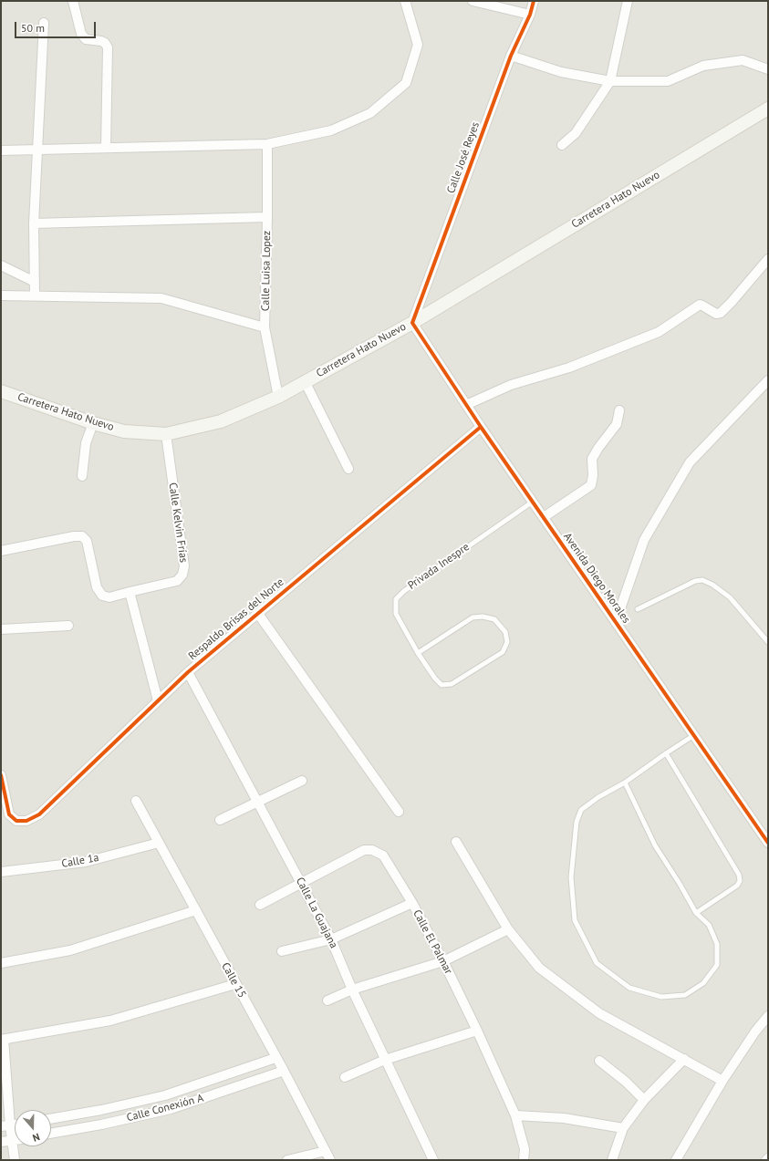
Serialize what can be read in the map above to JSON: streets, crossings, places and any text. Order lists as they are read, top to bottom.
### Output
{
  "streets": {
    "main road": ["Carretera Hato Nuevo"],
    "street": [
      "Calle José Reyes",
      "Calle Luisa Lopez",
      "Calle Kelvin Frías",
      "Avenida Diego Morales",
      "Respaldo Brisas del Norte",
      "Calle 1a",
      "Calle La Guajana",
      "Calle El Palmar",
      "Calle 15",
      "Calle Conexión A"
    ],
    "lane": ["Privada Inespre"]
  },
  "crossings": [
    ["Calle José Reyes", "Carretera Hato Nuevo"],
    ["Calle José Reyes", "Avenida Diego Morales"],
    ["Carretera Hato Nuevo", "Calle Luisa Lopez"],
    ["Carretera Hato Nuevo", "Calle Kelvin Frías"],
    ["Carretera Hato Nuevo", "Avenida Diego Morales"],
    ["Privada Inespre", "Avenida Diego Morales"],
    ["Avenida Diego Morales", "Respaldo Brisas del Norte"],
    ["Respaldo Brisas del Norte", "Calle La Guajana"],
    ["Calle 1a", "Calle 15"],
    ["Calle La Guajana", "Calle El Palmar"],
    ["Calle 15", "Calle Conexión A"]
  ],
  "scale_bar": "50 m",
  "north": "bottom"
}
